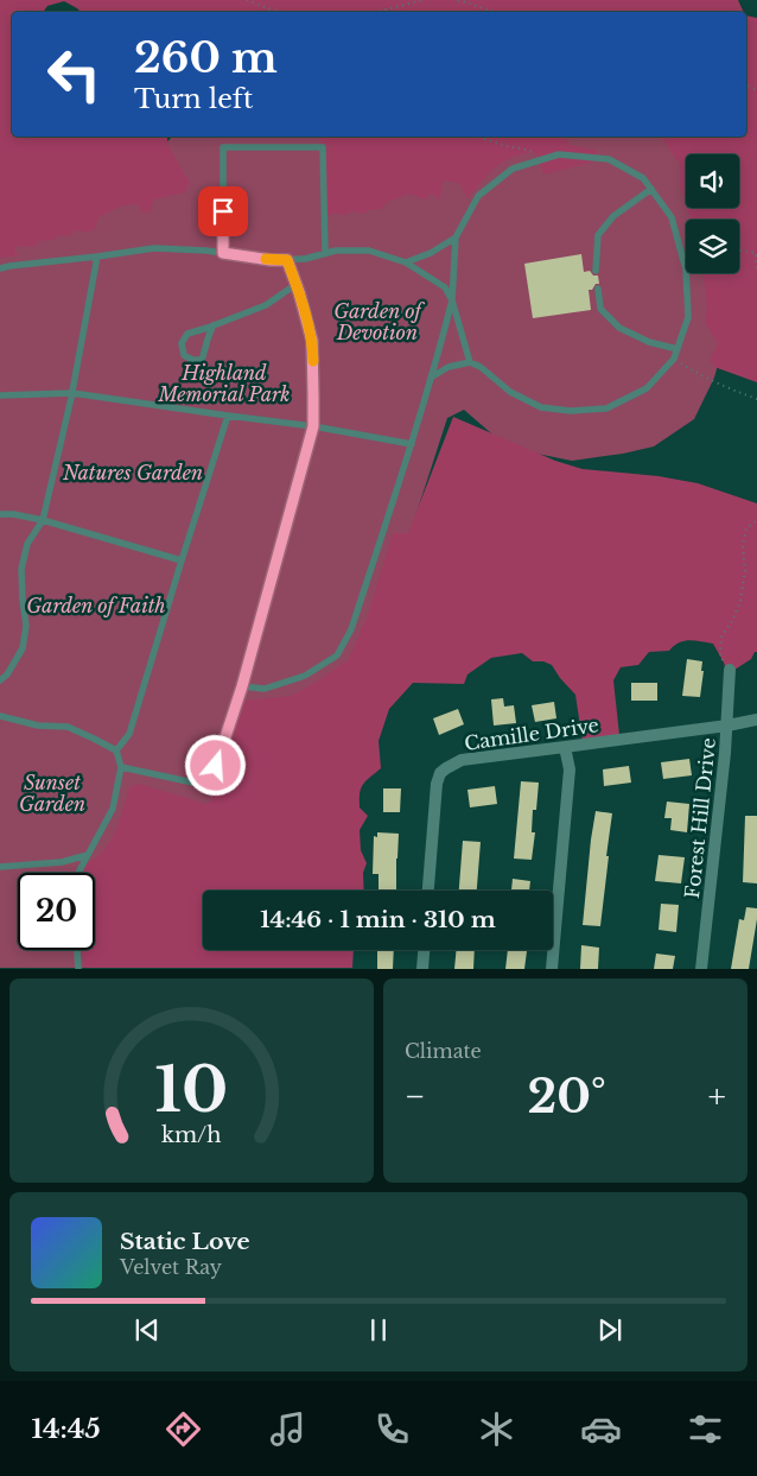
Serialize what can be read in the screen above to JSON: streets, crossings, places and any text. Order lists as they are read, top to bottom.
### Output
{
  "streets": {
    "street": ["Camille Drive", "Forest Hill Drive"]
  },
  "crossings": [
    ["Camille Drive", "Forest Hill Drive"]
  ],
  "parks": [
    "Garden of Devotion",
    "Highland Memorial Park",
    "Natures Garden",
    "Garden of Faith",
    "Sunset Garden"
  ],
  "page": {
    "turn": ["260 m", "Turn left"],
    "limit": "20",
    "trip": "14:46 · 1 min · 310 m",
    "tile": "Climate",
    "heat": ["−", "20°", "+"],
    "song": ["Static Love", "Velvet Ray"],
    "tabs": "14:45",
    "gauge": ["10", "km/h"]
  }
}
